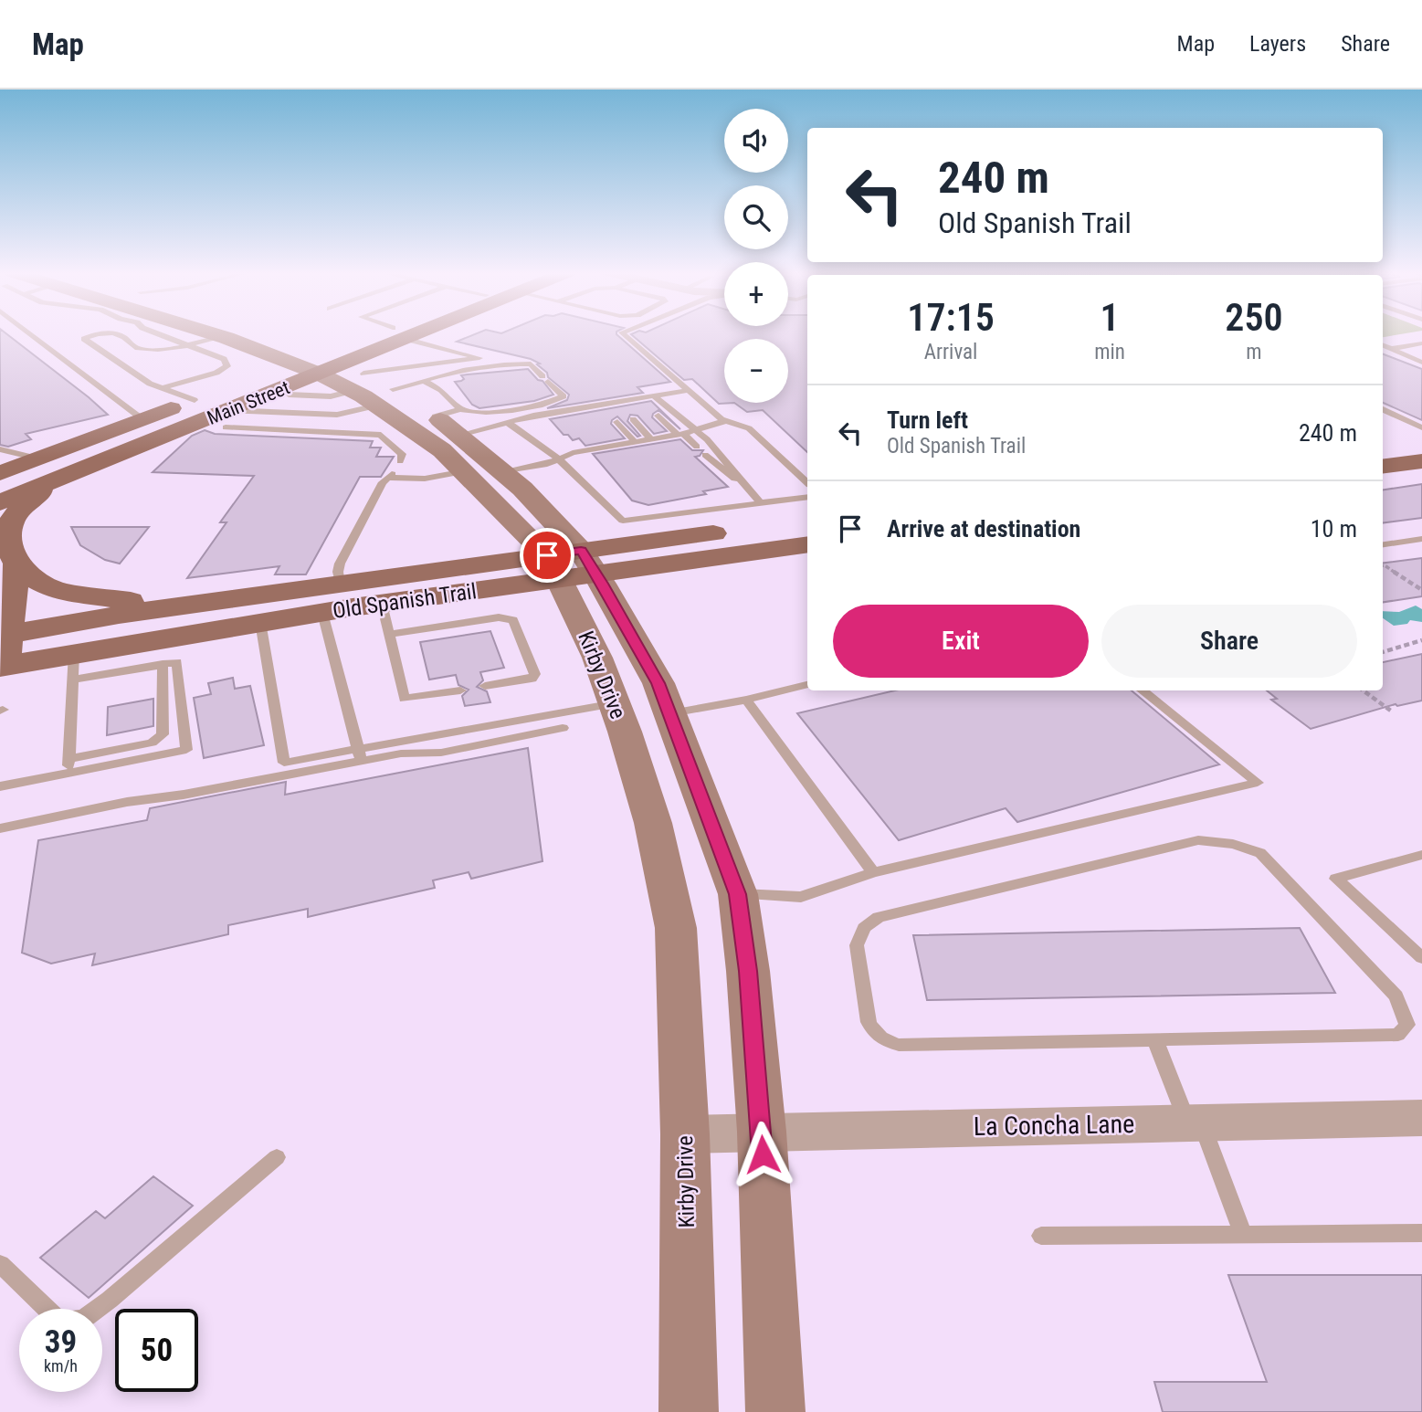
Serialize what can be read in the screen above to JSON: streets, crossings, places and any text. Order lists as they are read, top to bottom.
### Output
{
  "streets": {
    "main road": ["Main Street", "Old Spanish Trail", "Kirby Drive"],
    "street": ["La Concha Lane"]
  },
  "crossings": [
    ["Main Street", "Kirby Drive"],
    ["Old Spanish Trail", "Kirby Drive"],
    ["Kirby Drive", "La Concha Lane"]
  ],
  "page": {
    "header": "Map",
    "nav": ["Map", "Layers", "Share"],
    "map_buttons": ["+", "−"],
    "turn": ["240 m", "Old Spanish Trail"],
    "eta": [
      "17:15",
      "Arrival",
      "1",
      "min",
      "250",
      "m"
    ],
    "list": [
      {
        "name": "Turn left",
        "note": "Old Spanish Trail",
        "value": "240 m"
      },
      {
        "name": "Arrive at destination",
        "value": "10 m"
      }
    ],
    "buttons": ["Exit", "Share"],
    "speed": "39 km/h",
    "limit": "50"
  }
}
